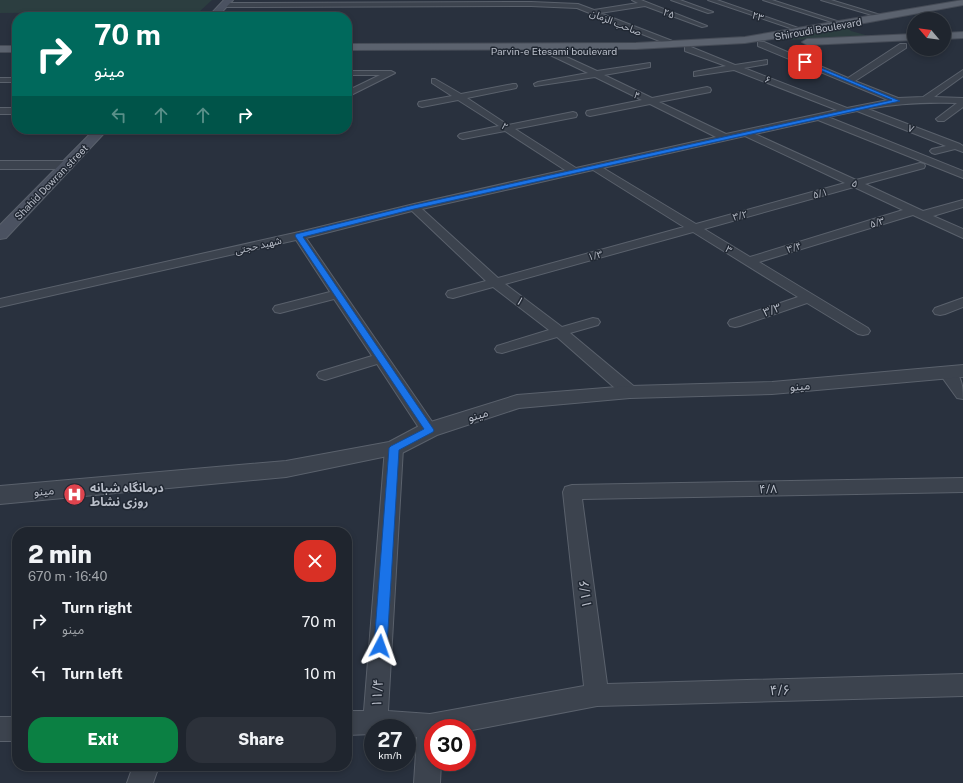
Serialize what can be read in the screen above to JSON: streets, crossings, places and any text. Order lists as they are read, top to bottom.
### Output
{
  "streets": {
    "main road": ["Shiroudi Boulevard", "Parvin-e Etesami boulevard", "Shahid Dowran street"],
    "street": [
      "۲۵",
      "۲۳",
      "صاحب الزمان",
      "۶",
      "۴",
      "۲",
      "۷",
      "۵",
      "۵/۱",
      "۳/۲",
      "۵/۳",
      "شهید حجتی",
      "۳/۴",
      "۳",
      "۱/۳",
      "۱",
      "۳/۳",
      "مینو",
      "۴/۸",
      "۱۱/۶",
      "۴/۶",
      "۱۱/۴"
    ]
  },
  "crossings": [
    ["۲۳", "Shiroudi Boulevard"],
    ["صاحب الزمان", "Shiroudi Boulevard"],
    ["صاحب الزمان", "Parvin-e Etesami boulevard"],
    ["Shiroudi Boulevard", "Parvin-e Etesami boulevard"],
    ["Parvin-e Etesami boulevard", "۶"],
    ["Parvin-e Etesami boulevard", "۴"],
    ["۶", "۷"],
    ["۶", "شهید حجتی"],
    ["۴", "شهید حجتی"],
    ["۲", "شهید حجتی"],
    ["۷", "شهید حجتی"],
    ["۵", "۵/۱"],
    ["۵", "۵/۳"],
    ["۵", "شهید حجتی"],
    ["۵/۱", "۳/۲"],
    ["۳/۲", "۳"],
    ["۳/۲", "۱/۳"],
    ["۵/۳", "۳/۴"],
    ["شهید حجتی", "۳"],
    ["شهید حجتی", "۱"],
    ["۳/۴", "۳"],
    ["۳", "۱/۳"],
    ["۳", "۳/۳"],
    ["۱/۳", "۱"],
    ["۱", "مینو"],
    ["مینو", "۱۱/۴"],
    ["۴/۸", "۱۱/۶"],
    ["۱۱/۶", "۴/۶"]
  ],
  "places": {
    "hospital": ["درمانگاه شبانه روزی نشاط"]
  },
  "north": "top left",
  "page": {
    "turn": ["70 m", "مینو"],
    "heading": ["2 min", "670 m · 16:40"],
    "list": [
      {
        "name": "Turn right",
        "note": "مینو",
        "value": "70 m"
      },
      {
        "name": "Turn left",
        "value": "10 m"
      }
    ],
    "buttons": ["Exit", "Share"],
    "speed": "27 km/h",
    "limit": "30"
  }
}
